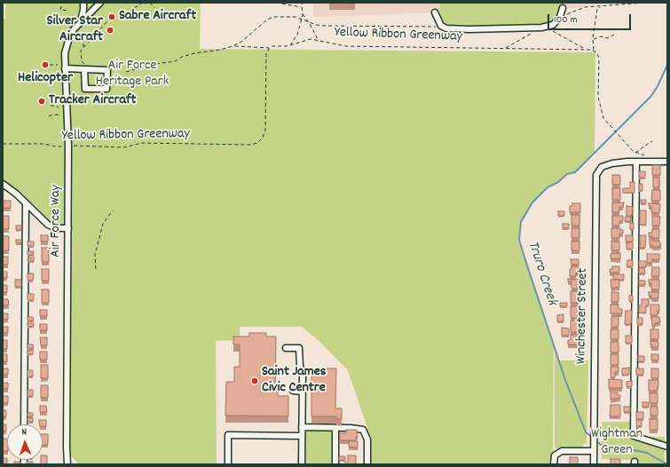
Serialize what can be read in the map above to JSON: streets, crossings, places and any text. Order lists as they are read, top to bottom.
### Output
{
  "streets": {
    "street": ["Air Force Way", "Winchester Street"],
    "path": ["Yellow Ribbon Greenway"]
  },
  "crossings": [
    ["Yellow Ribbon Greenway", "Air Force Way"]
  ],
  "water": ["Truro Creek"],
  "parks": ["Air Force Heritage Park", "Wightman Green"],
  "places": [
    "Sabre Aircraft",
    "Silver Star Aircraft",
    "Helicopter",
    "Tracker Aircraft",
    "Saint James Civic Centre"
  ],
  "scale_bar": "100 m",
  "north": "top"
}
